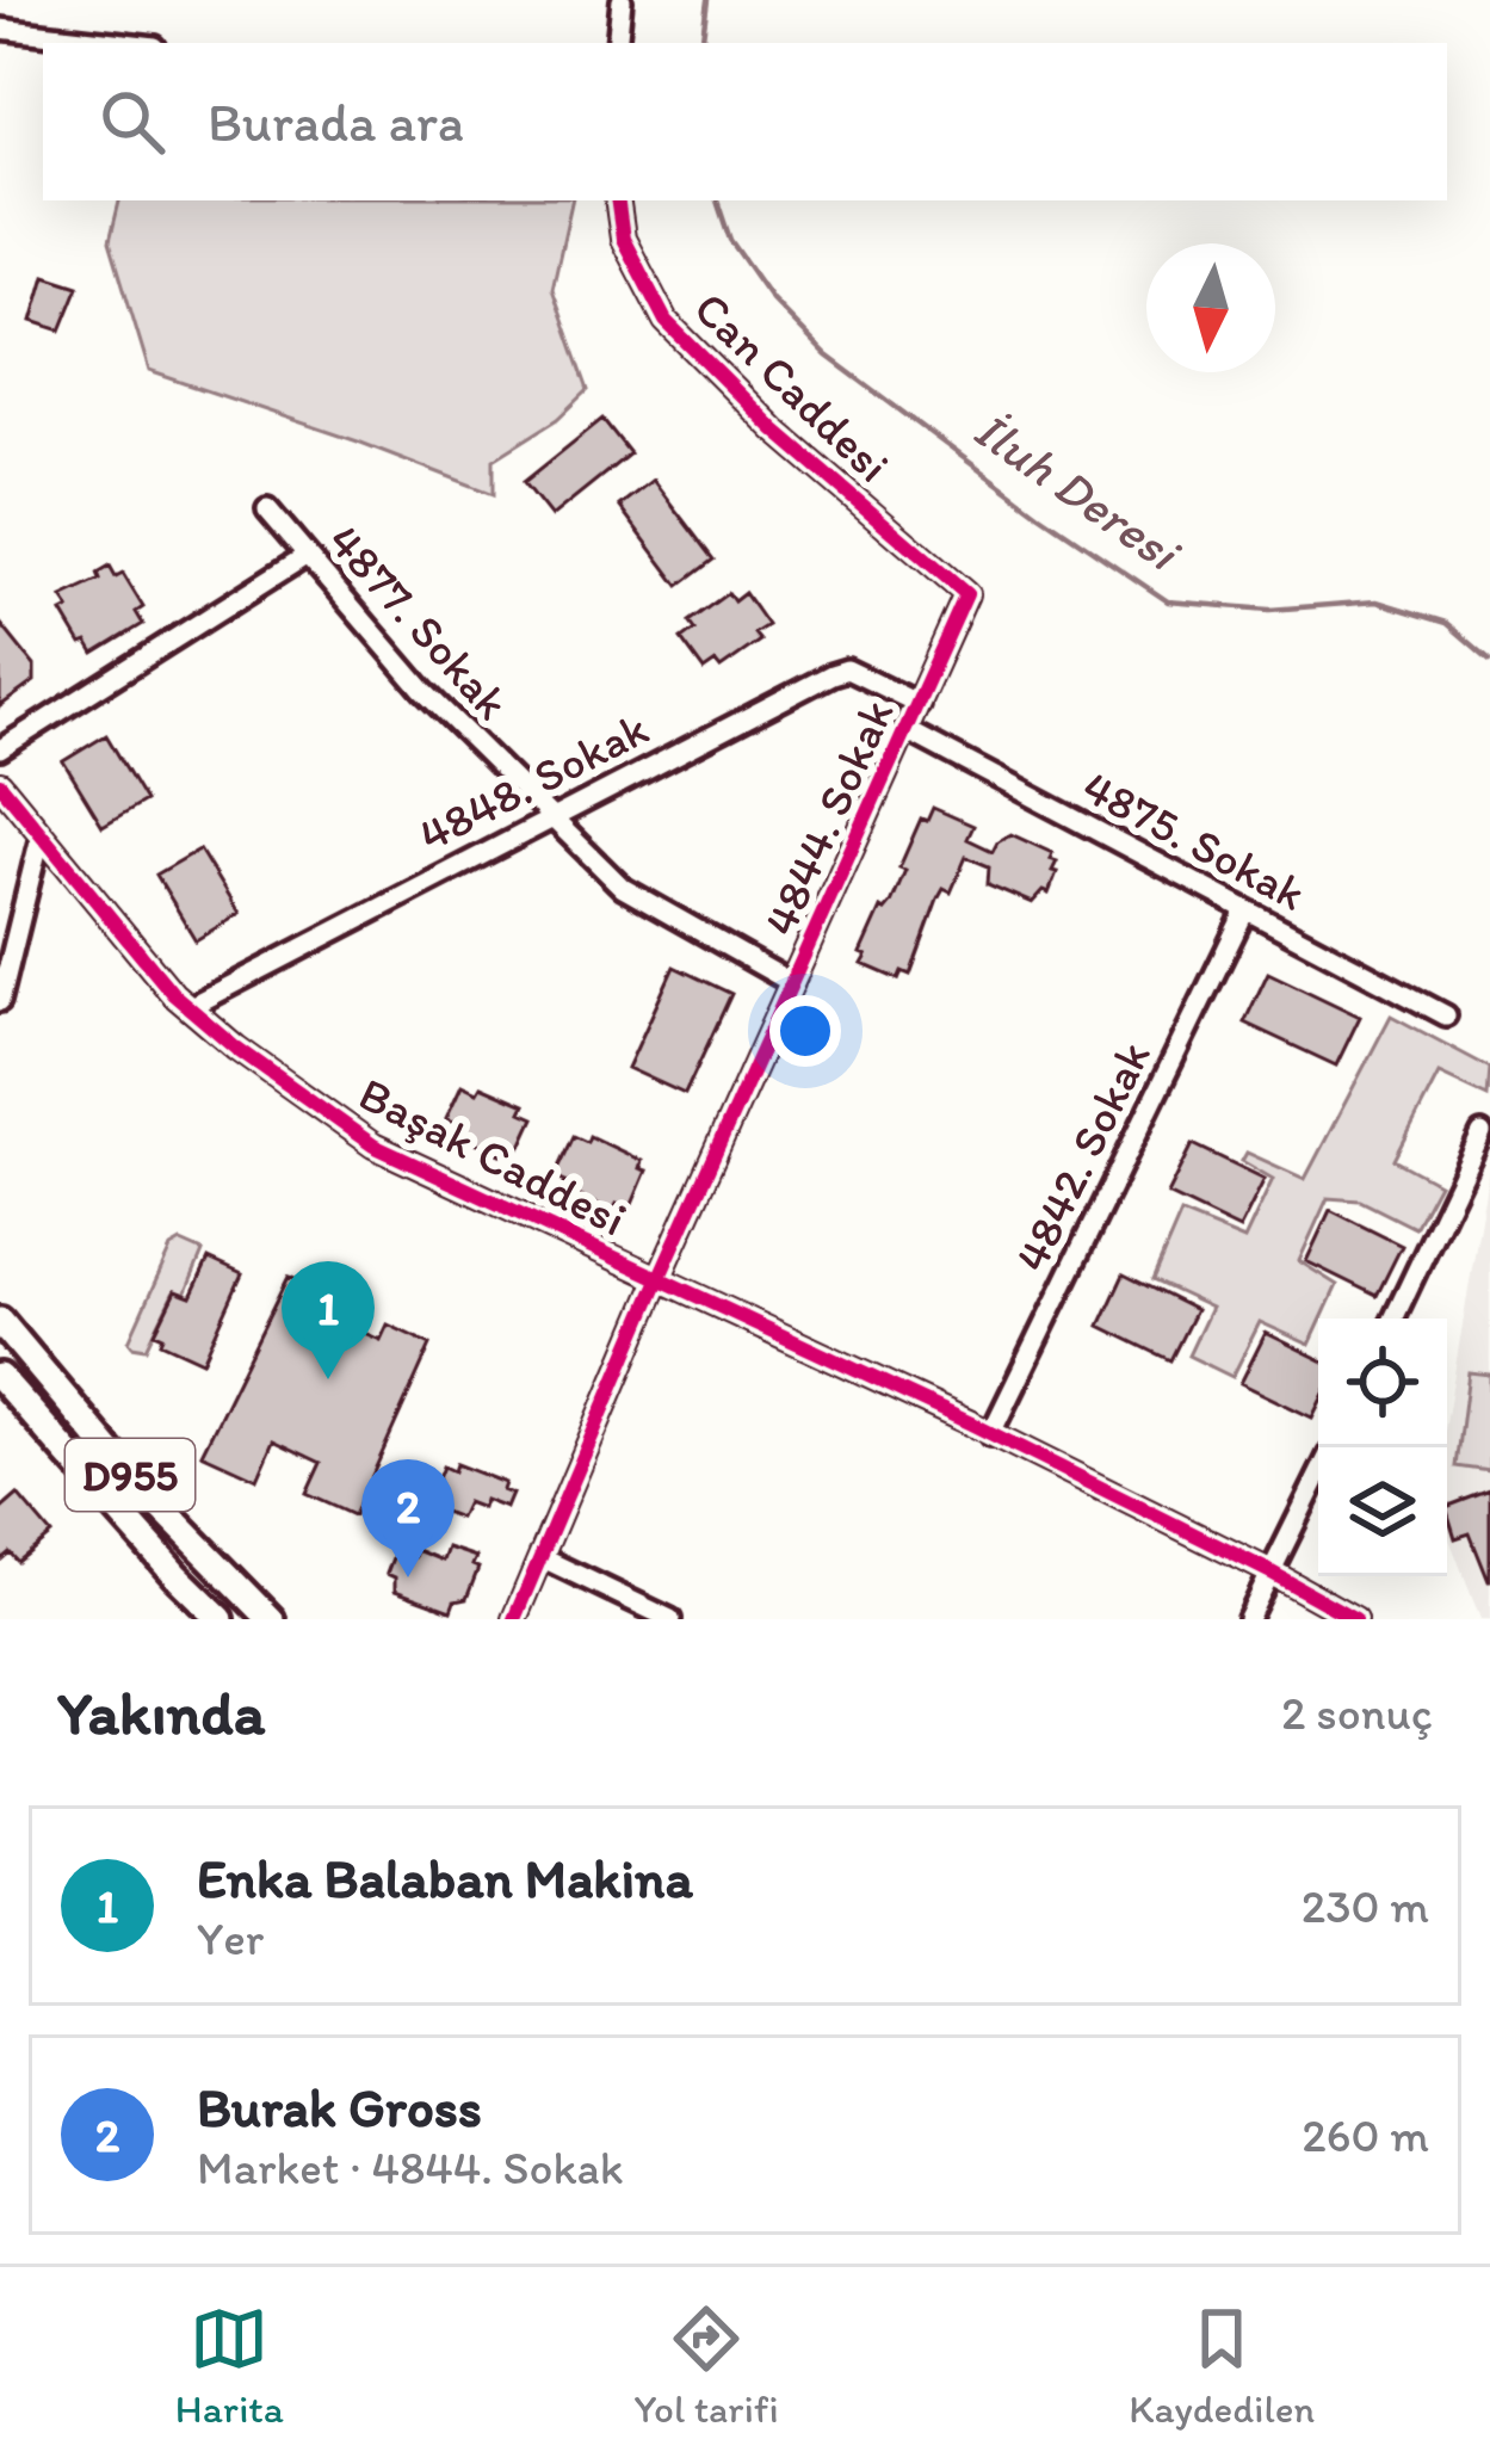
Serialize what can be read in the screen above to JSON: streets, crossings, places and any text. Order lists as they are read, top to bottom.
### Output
{
  "streets": {
    "highway": ["D955"],
    "street": [
      "Can Caddesi",
      "4877. Sokak",
      "4848. Sokak",
      "4844. Sokak",
      "4875. Sokak",
      "Başak Caddesi",
      "4842. Sokak"
    ]
  },
  "crossings": [
    ["Can Caddesi", "4844. Sokak"],
    ["4877. Sokak", "4848. Sokak"],
    ["4877. Sokak", "4844. Sokak"],
    ["4848. Sokak", "4844. Sokak"],
    ["4848. Sokak", "Başak Caddesi"],
    ["4844. Sokak", "4875. Sokak"],
    ["4844. Sokak", "Başak Caddesi"],
    ["4875. Sokak", "4842. Sokak"],
    ["Başak Caddesi", "4842. Sokak"]
  ],
  "water": ["İluh Deresi"],
  "north": "bottom",
  "page": {
    "search": "Burada ara",
    "pins": ["1", "2"],
    "heading": ["Yakında", "2 sonuç"],
    "list": [
      {
        "mark": "1",
        "name": "Enka Balaban Makina",
        "note": "Yer",
        "value": "230 m"
      },
      {
        "mark": "2",
        "name": "Burak Gross",
        "note": "Market · 4844. Sokak",
        "value": "260 m"
      }
    ],
    "nav": ["Harita", "Yol tarifi", "Kaydedilen"]
  }
}
